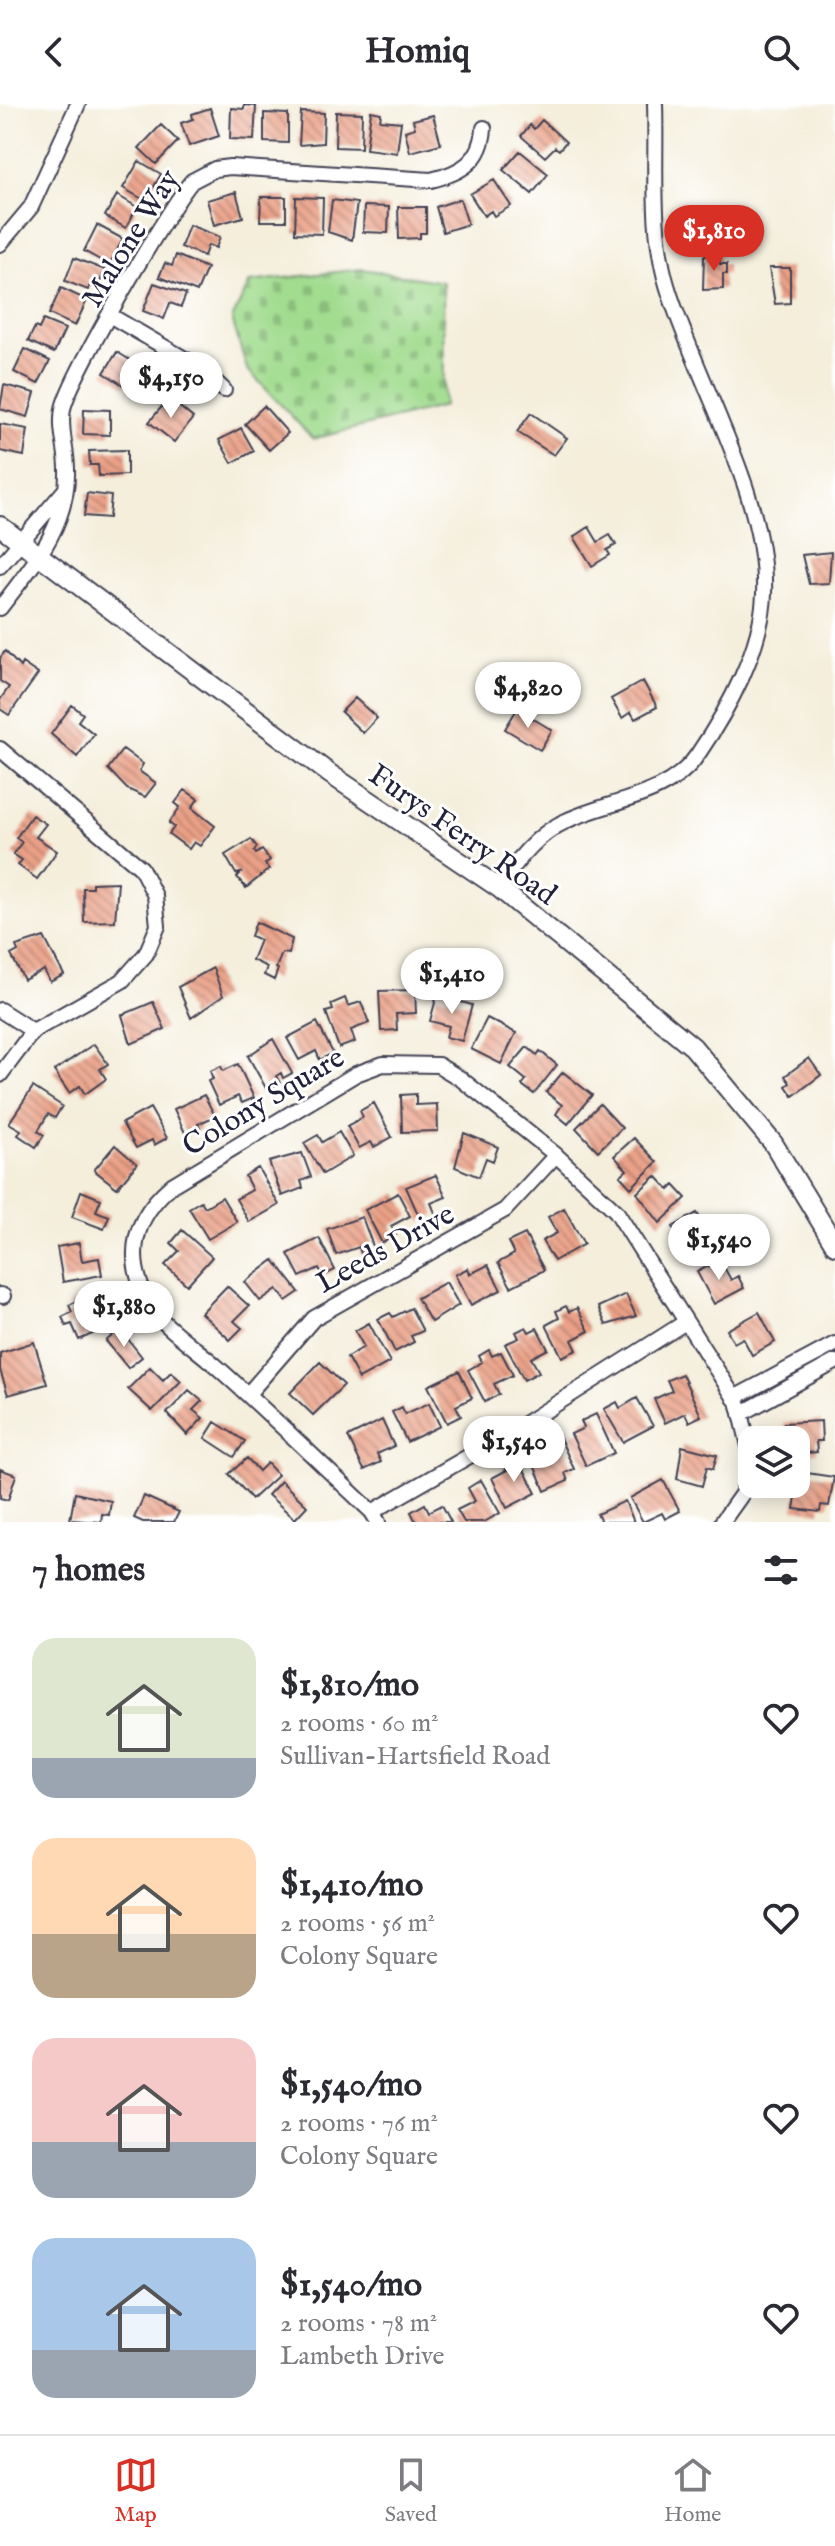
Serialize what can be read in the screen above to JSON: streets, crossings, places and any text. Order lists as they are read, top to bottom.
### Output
{
  "streets": {
    "main road": ["Furys Ferry Road"],
    "street": ["Malone Way", "Colony Square", "Leeds Drive"]
  },
  "crossings": [
    ["Malone Way", "Furys Ferry Road"],
    ["Colony Square", "Leeds Drive"]
  ],
  "page": {
    "header": "Homiq",
    "price": [
      "$1,810",
      "$4,150",
      "$4,820",
      "$1,410",
      "$1,540",
      "$1,880",
      "$1,540"
    ],
    "heading": "7 homes",
    "list": [
      {
        "name": "$1,810/mo",
        "note": "2 rooms · 60 m² · Sullivan-Hartsfield Road"
      },
      {
        "name": "$1,410/mo",
        "note": "2 rooms · 56 m² · Colony Square"
      },
      {
        "name": "$1,540/mo",
        "note": "2 rooms · 76 m² · Colony Square"
      },
      {
        "name": "$1,540/mo",
        "note": "2 rooms · 78 m² · Lambeth Drive"
      }
    ],
    "tabs": ["Map", "Saved", "Home"]
  }
}
